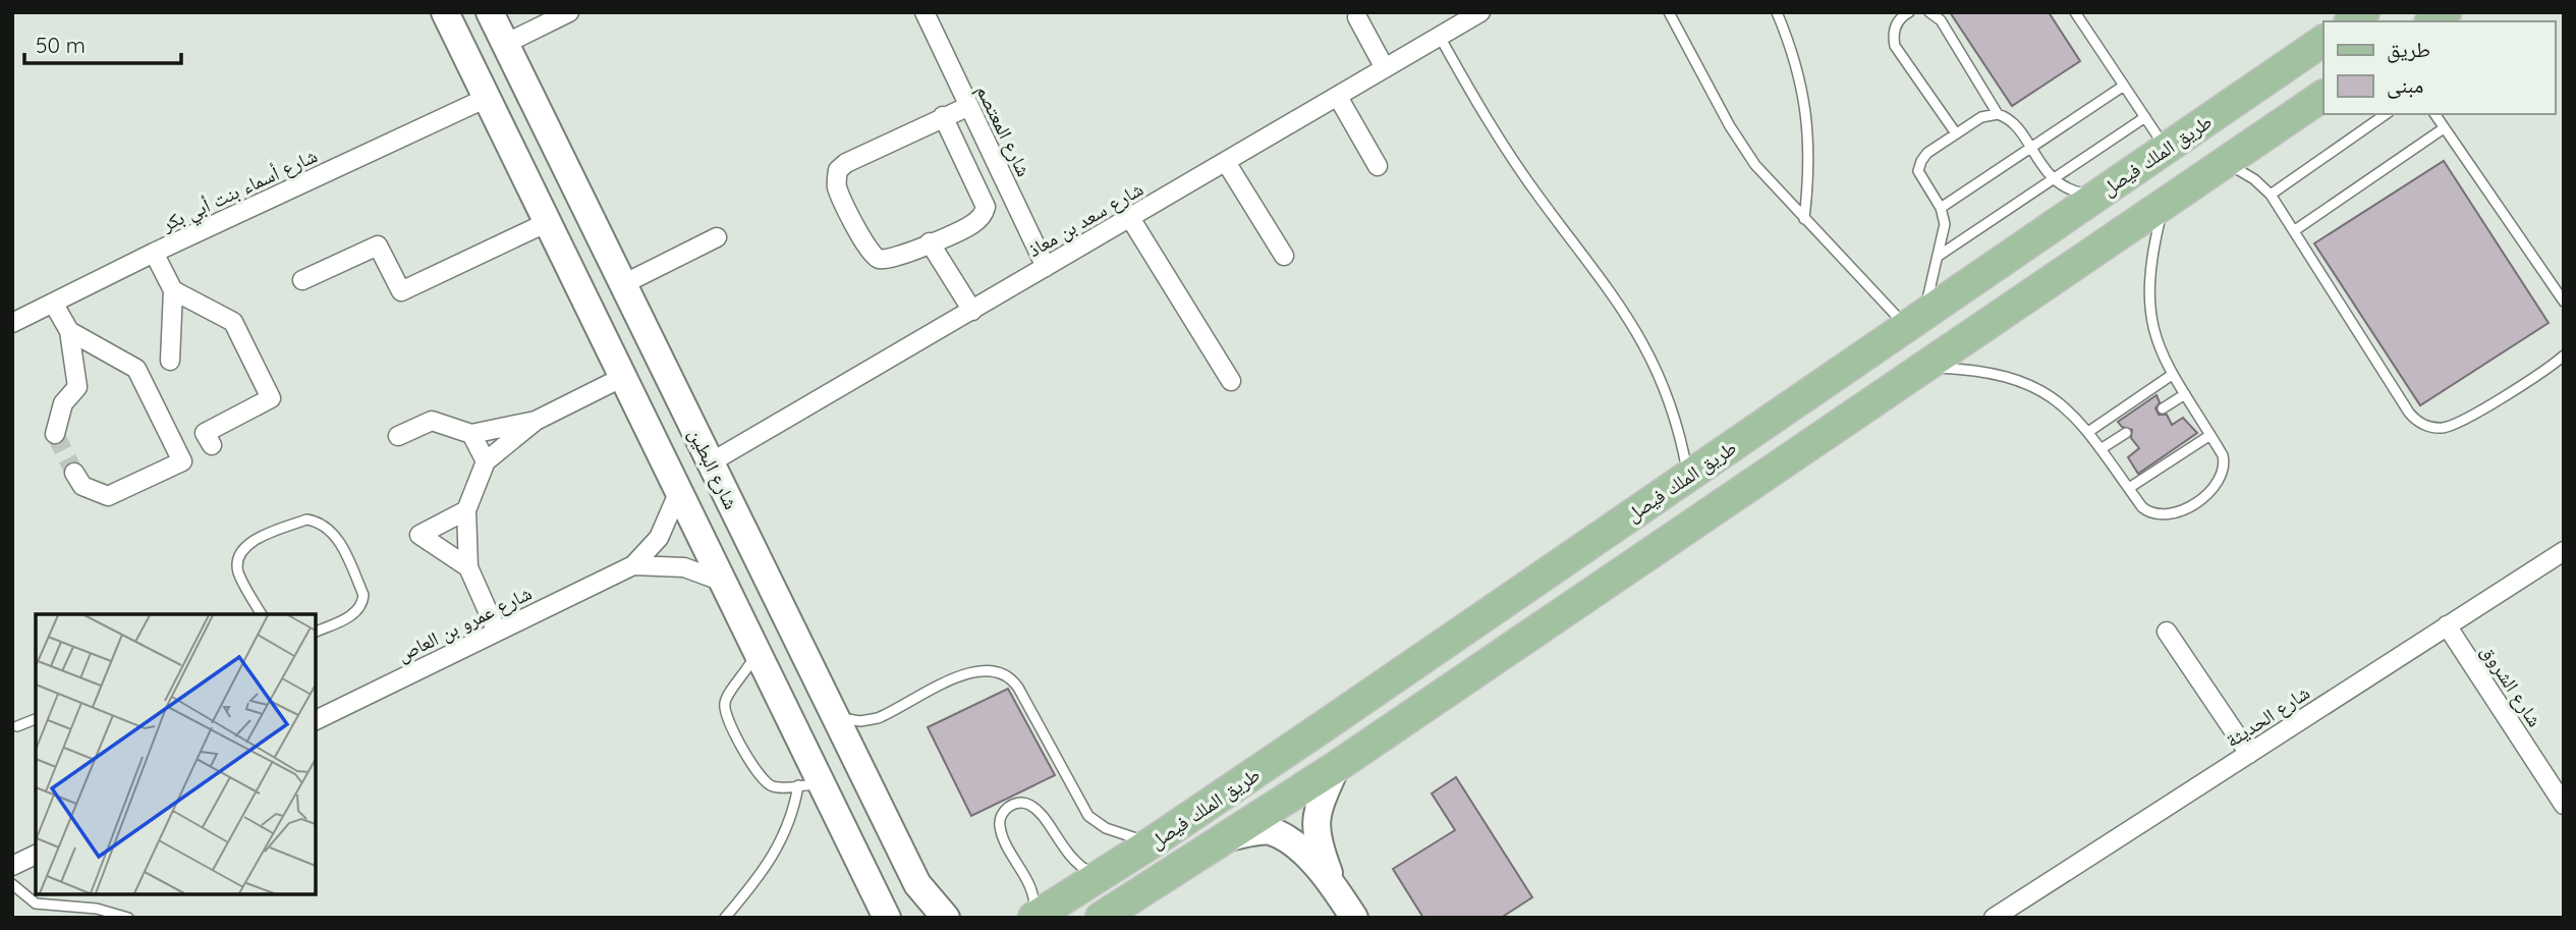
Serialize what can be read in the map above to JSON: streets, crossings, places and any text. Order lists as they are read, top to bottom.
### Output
{
  "streets": {
    "main road": ["طريق الملك فيصل"],
    "street": [
      "شارع المعتصم",
      "شارع أسماء بنت أبي بكر",
      "شارع سعد بن معاذ",
      "شارع البطين",
      "شارع عمرو بن العاص",
      "شارع الشروق",
      "شارع الحديثة"
    ]
  },
  "crossings": [
    ["شارع المعتصم", "شارع سعد بن معاذ"],
    ["شارع سعد بن معاذ", "شارع البطين"],
    ["شارع الشروق", "شارع الحديثة"]
  ],
  "legend": ["طريق", "مبنى"],
  "scale_bar": "50 m"
}
